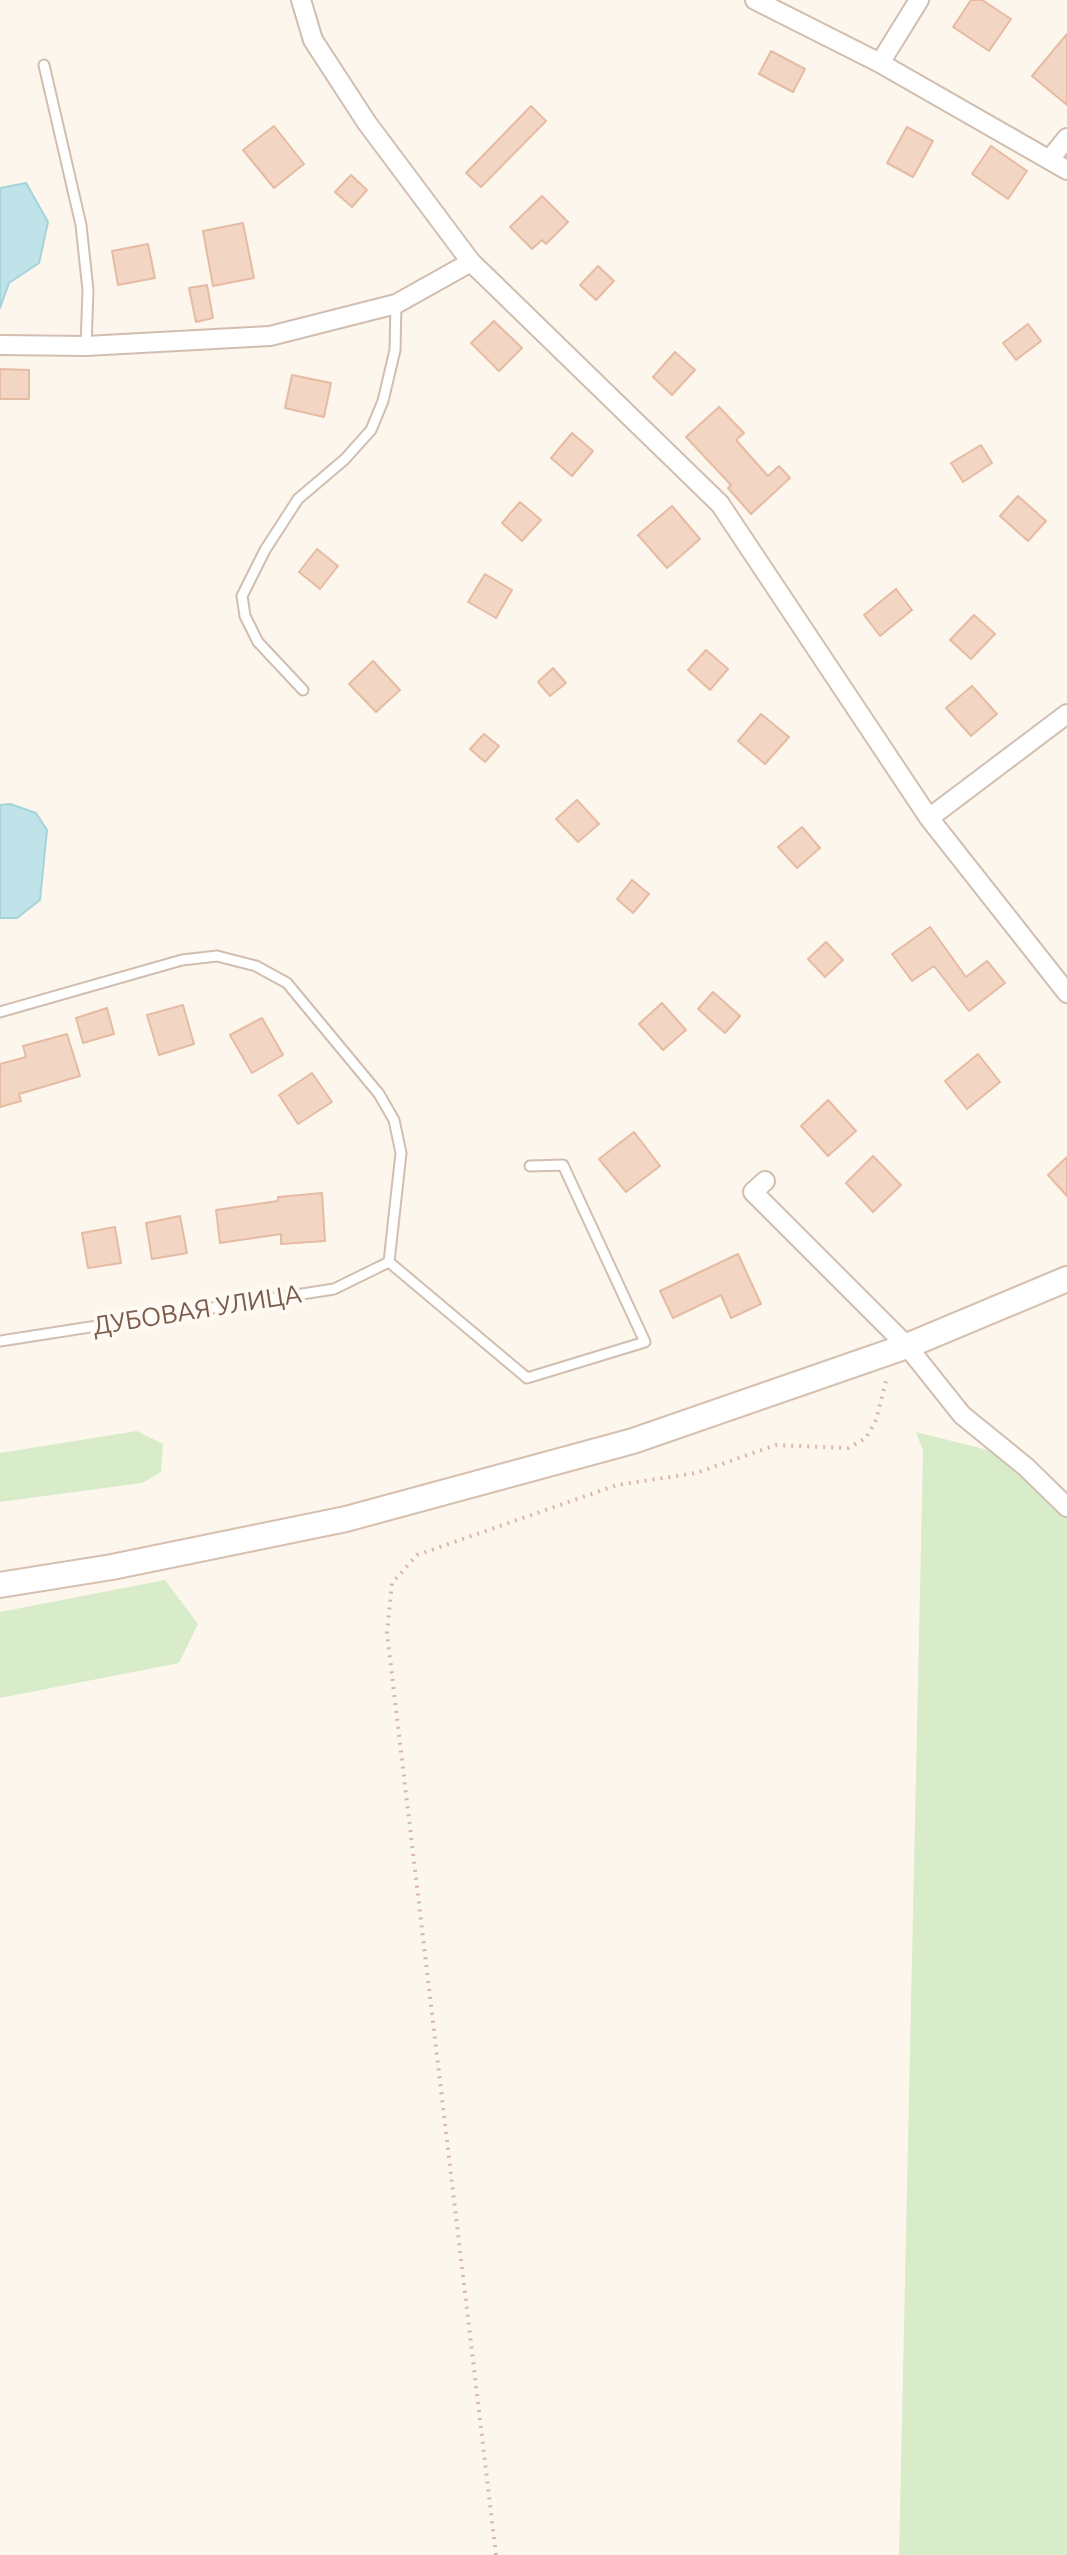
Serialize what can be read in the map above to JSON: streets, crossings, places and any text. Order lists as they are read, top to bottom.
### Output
{
  "streets": {
    "lane": ["ДУБОВАЯ УЛИЦА"]
  }
}
